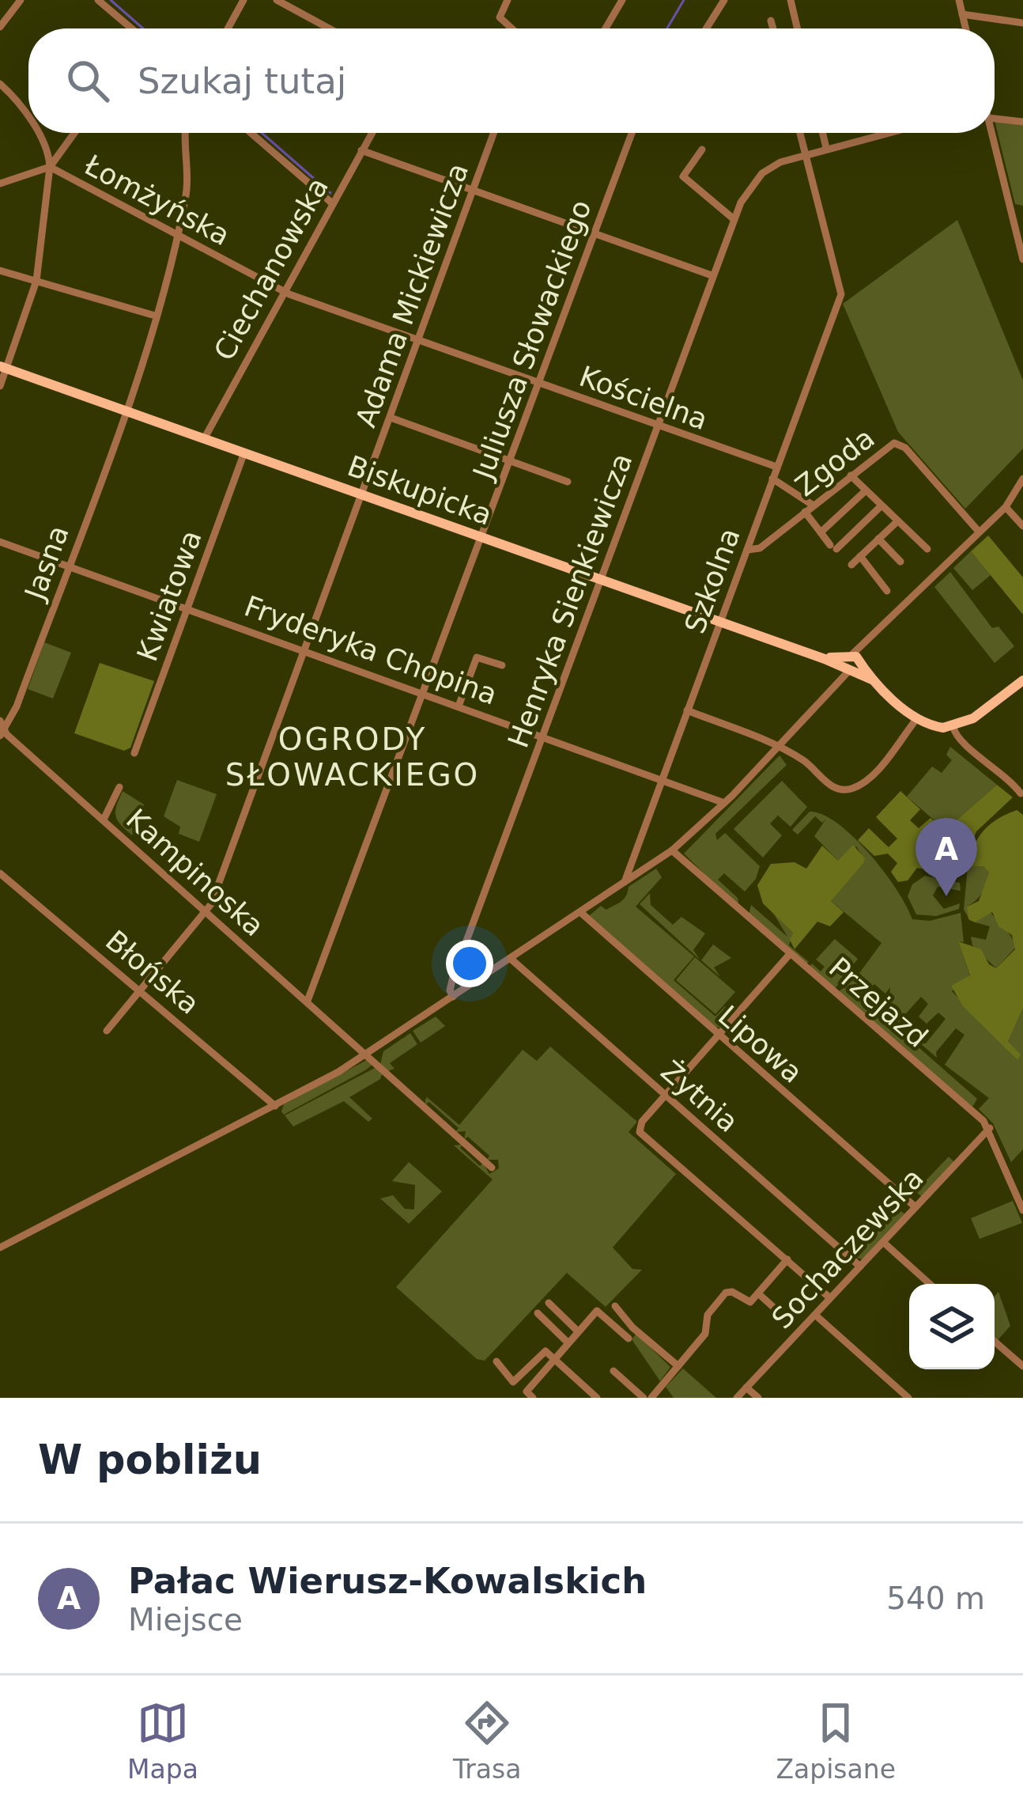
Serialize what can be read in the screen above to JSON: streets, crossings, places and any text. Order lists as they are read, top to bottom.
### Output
{
  "streets": {
    "main road": ["Biskupicka"],
    "street": [
      "Łomżyńska",
      "Ciechanowska",
      "Adama Mickiewicza",
      "Juliusza Słowackiego",
      "Kościelna",
      "Zgoda",
      "Jasna",
      "Szkolna",
      "Kwiatowa",
      "Henryka Sienkiewicza",
      "Fryderyka Chopina",
      "Kampinoska",
      "Błońska",
      "Przejazd",
      "Lipowa",
      "Żytnia",
      "Sochaczewska"
    ]
  },
  "crossings": [
    ["Łomżyńska", "Ciechanowska"],
    ["Łomżyńska", "Kościelna"],
    ["Łomżyńska", "Jasna"],
    ["Ciechanowska", "Kościelna"],
    ["Ciechanowska", "Biskupicka"],
    ["Adama Mickiewicza", "Kościelna"],
    ["Adama Mickiewicza", "Biskupicka"],
    ["Adama Mickiewicza", "Fryderyka Chopina"],
    ["Adama Mickiewicza", "Kampinoska"],
    ["Adama Mickiewicza", "Błońska"],
    ["Juliusza Słowackiego", "Kościelna"],
    ["Juliusza Słowackiego", "Biskupicka"],
    ["Juliusza Słowackiego", "Fryderyka Chopina"],
    ["Juliusza Słowackiego", "Kampinoska"],
    ["Kościelna", "Szkolna"],
    ["Kościelna", "Henryka Sienkiewicza"],
    ["Zgoda", "Szkolna"],
    ["Biskupicka", "Jasna"],
    ["Biskupicka", "Szkolna"],
    ["Biskupicka", "Kwiatowa"],
    ["Biskupicka", "Henryka Sienkiewicza"],
    ["Jasna", "Fryderyka Chopina"],
    ["Jasna", "Kampinoska"],
    ["Szkolna", "Henryka Sienkiewicza"],
    ["Szkolna", "Fryderyka Chopina"],
    ["Kwiatowa", "Fryderyka Chopina"],
    ["Henryka Sienkiewicza", "Fryderyka Chopina"],
    ["Przejazd", "Sochaczewska"],
    ["Lipowa", "Sochaczewska"],
    ["Żytnia", "Sochaczewska"]
  ],
  "districts": ["OGRODY SŁOWACKIEGO"],
  "page": {
    "search": "Szukaj tutaj",
    "pins": "A",
    "heading": "W pobliżu",
    "list": [
      {
        "mark": "A",
        "name": "Pałac Wierusz-Kowalskich",
        "note": "Miejsce",
        "value": "540 m"
      }
    ],
    "nav": ["Mapa", "Trasa", "Zapisane"]
  }
}
